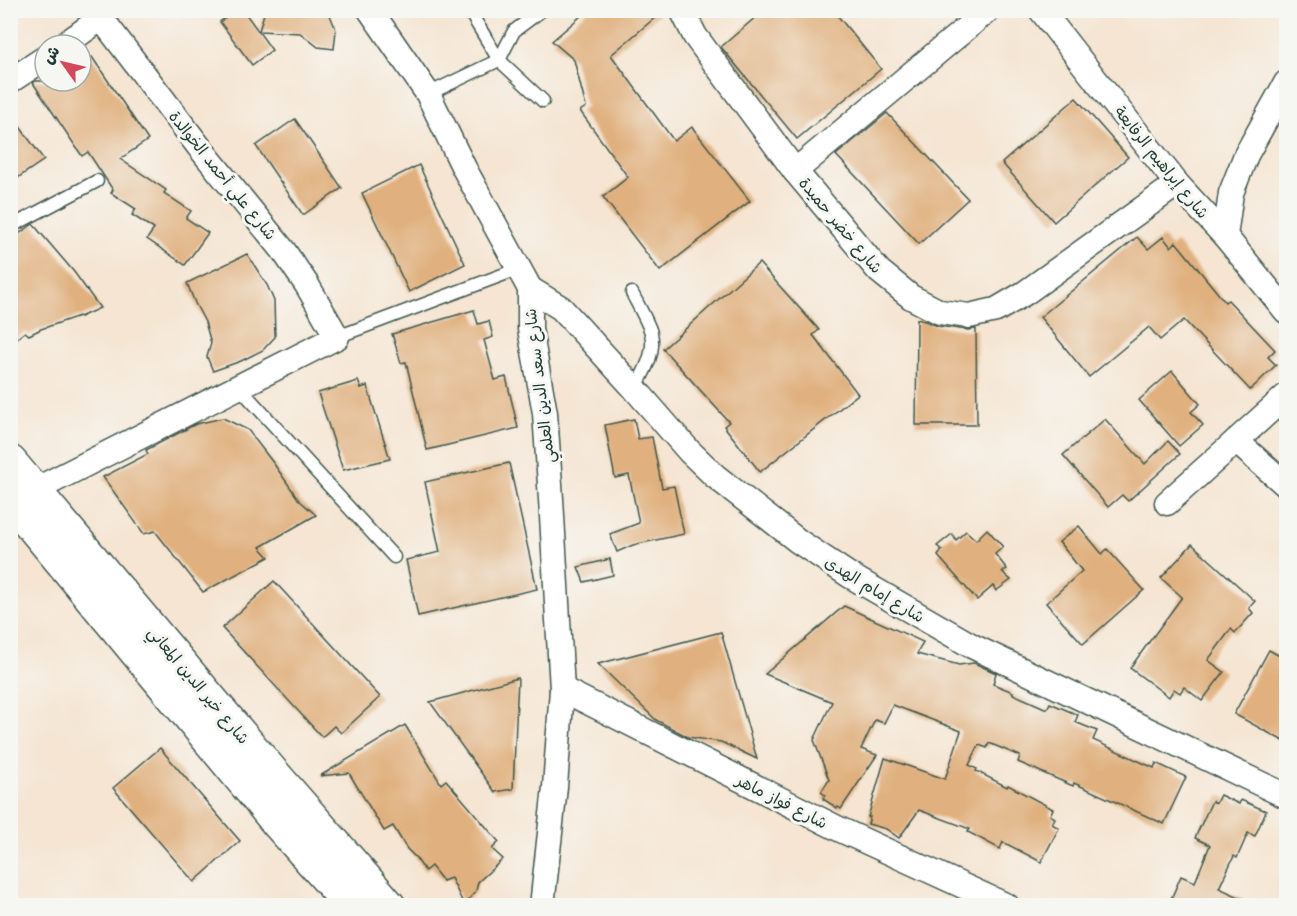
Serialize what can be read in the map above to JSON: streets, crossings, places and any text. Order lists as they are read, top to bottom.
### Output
{
  "streets": {
    "street": [
      "شارع إبراهيم الرفايعة",
      "شارع علي أحمد الخوالدة",
      "شارع خضر حميدة",
      "شارع سعد الدين العلمي",
      "شارع إمام الهدى",
      "شارع خير الدين المعاني",
      "شارع فواز ماهر"
    ]
  },
  "crossings": [
    ["شارع إبراهيم الرفايعة", "شارع خضر حميدة"],
    ["شارع سعد الدين العلمي", "شارع إمام الهدى"],
    ["شارع سعد الدين العلمي", "شارع فواز ماهر"]
  ],
  "north": "top left"
}
